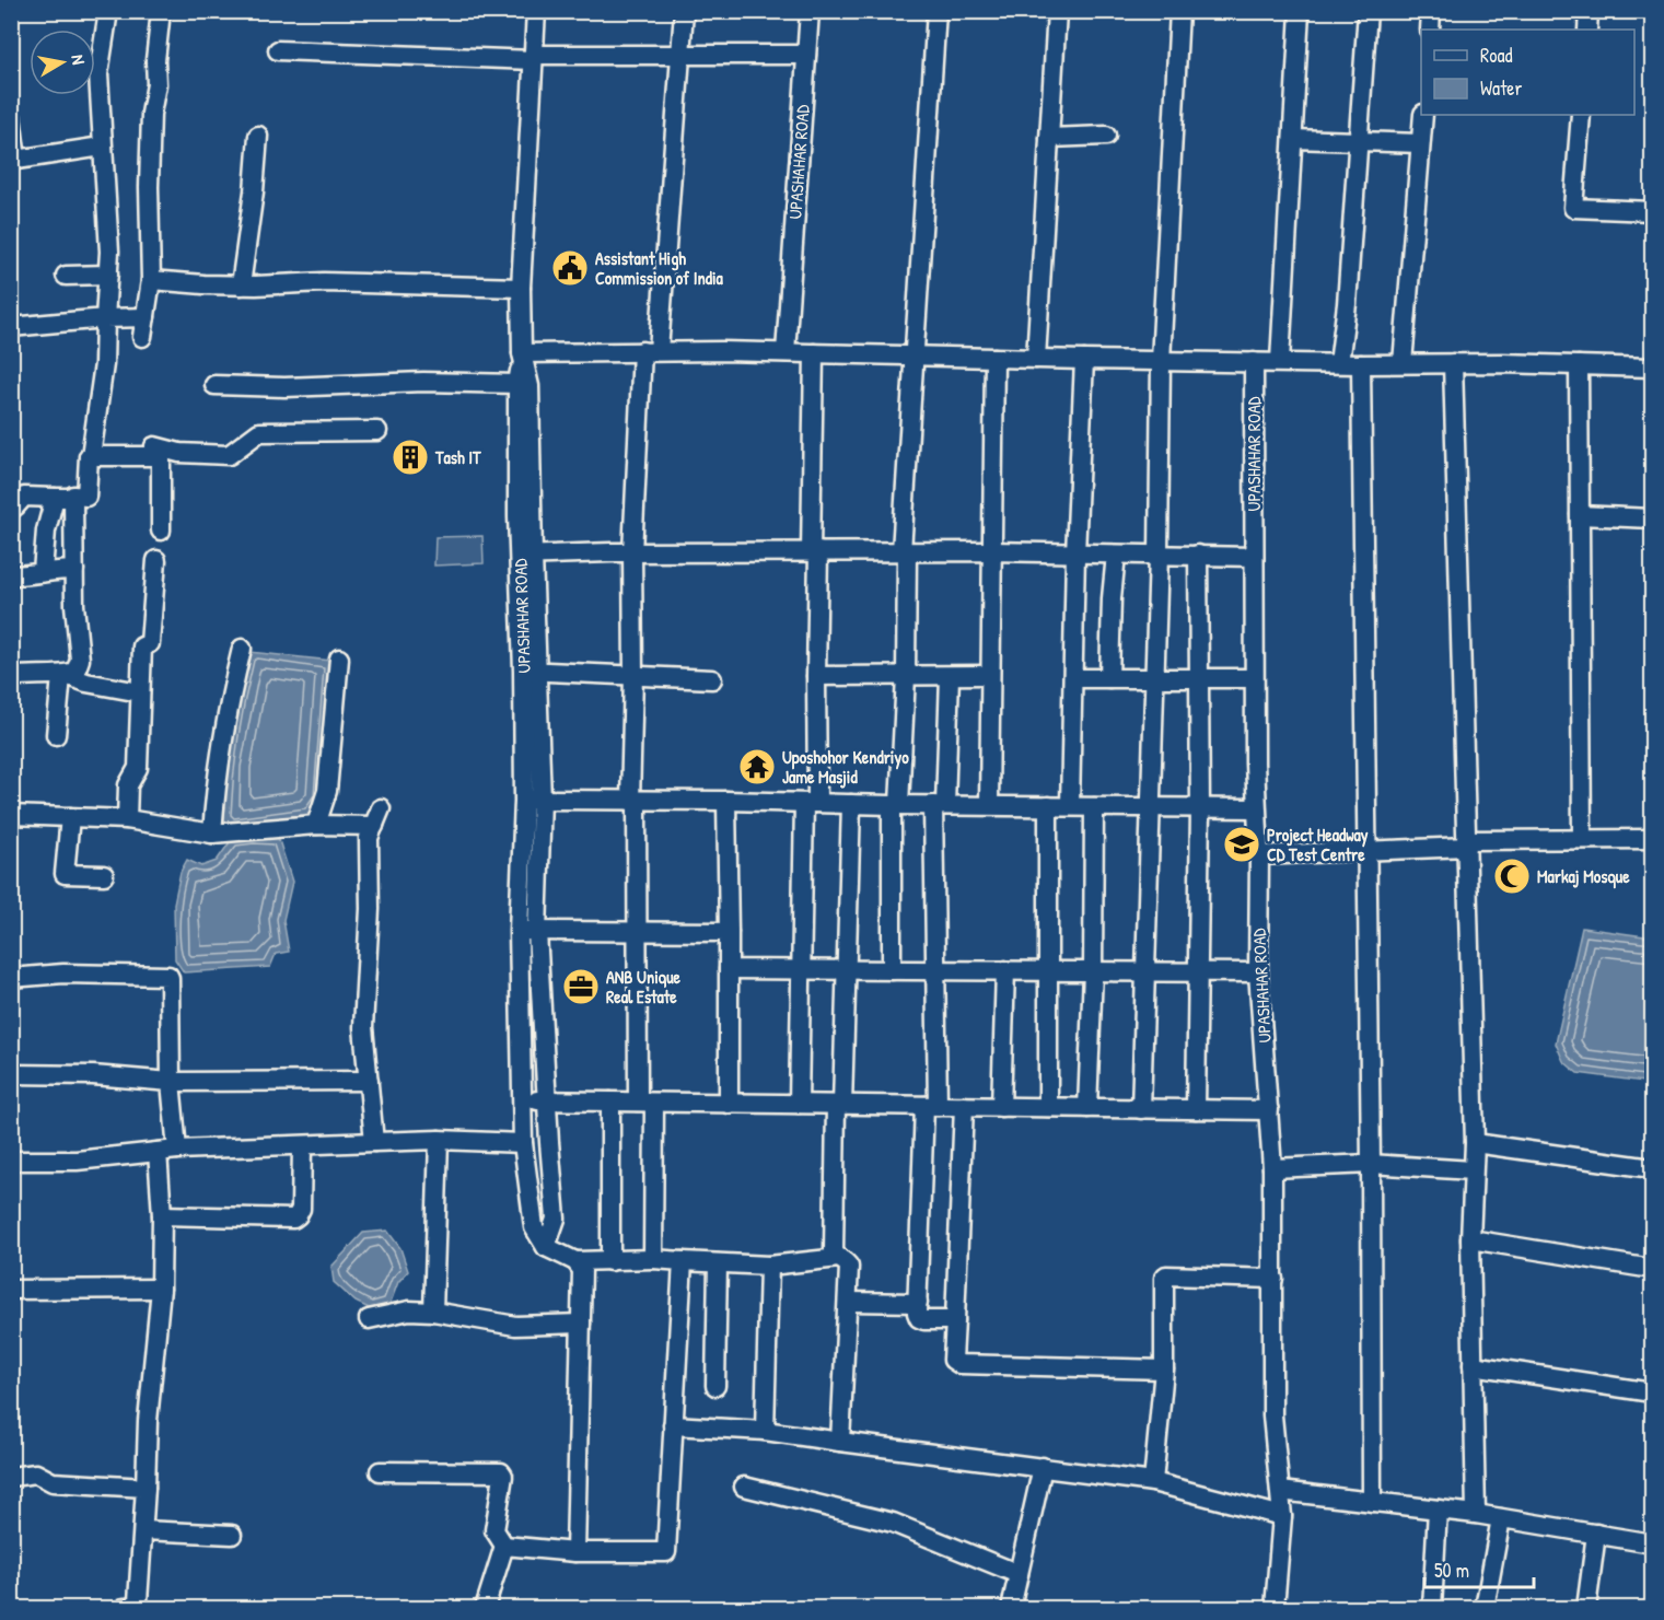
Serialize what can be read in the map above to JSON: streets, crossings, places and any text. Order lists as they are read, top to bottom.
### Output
{
  "streets": {
    "street": ["UPASHAHAR ROAD"]
  },
  "places": {
    "public building": ["Assistant High Commission of India"],
    "building": ["Tash IT"],
    "temple": ["Uposhohor Kendriyo Jame Masjid"],
    "school or university": ["Project Headway CD Test Centre"],
    "mosque": ["Markaj Mosque"],
    "office": ["ANB Unique Real Estate"]
  },
  "legend": ["Road", "Water"],
  "scale_bar": "50 m",
  "north": "right"
}
